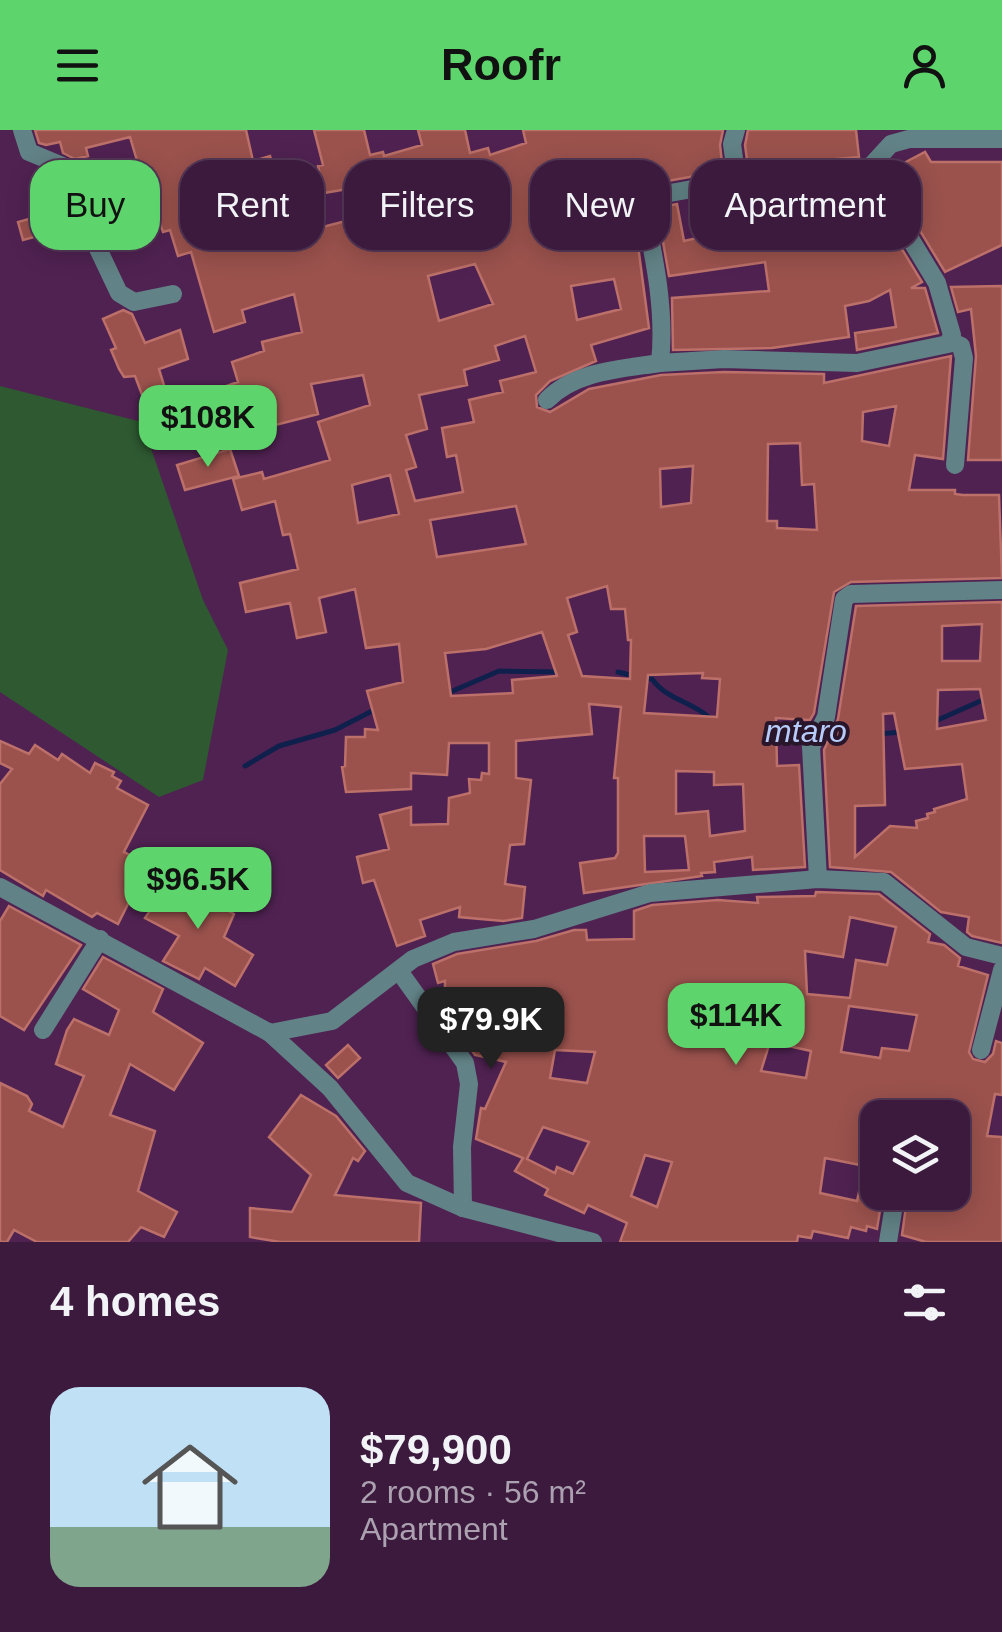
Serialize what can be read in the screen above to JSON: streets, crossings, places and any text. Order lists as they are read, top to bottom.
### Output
{
  "water": ["mtaro"],
  "page": {
    "header": "Roofr",
    "chip": [
      "Buy",
      "Rent",
      "Filters",
      "New",
      "Apartment"
    ],
    "price": [
      "$108K",
      "$96.5K",
      "$114K",
      "$79.9K"
    ],
    "heading": "4 homes",
    "list": [
      {
        "name": "$79,900",
        "note": "2 rooms · 56 m² · Apartment"
      }
    ]
  }
}
